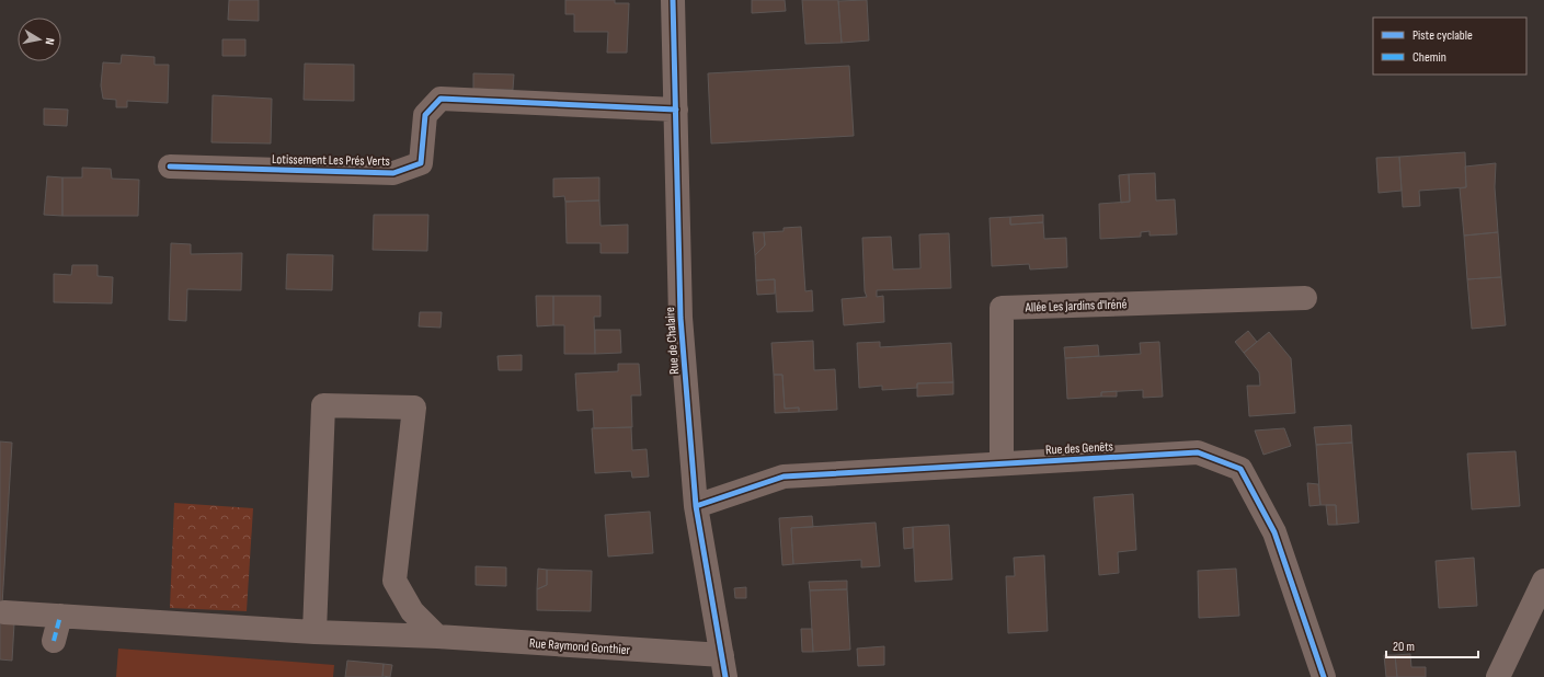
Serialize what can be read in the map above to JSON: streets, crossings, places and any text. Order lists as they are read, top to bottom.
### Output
{
  "streets": {
    "street": [
      "Lotissement Les Prés Verts",
      "Allée Les Jardins d'Iréné",
      "Rue de Chalaire",
      "Rue des Genêts",
      "Rue Raymond Gonthier"
    ]
  },
  "crossings": [
    ["Lotissement Les Prés Verts", "Rue de Chalaire"],
    ["Allée Les Jardins d'Iréné", "Rue des Genêts"],
    ["Rue de Chalaire", "Rue des Genêts"],
    ["Rue de Chalaire", "Rue Raymond Gonthier"]
  ],
  "legend": ["Piste cyclable", "Chemin"],
  "scale_bar": "20 m",
  "north": "right"
}
